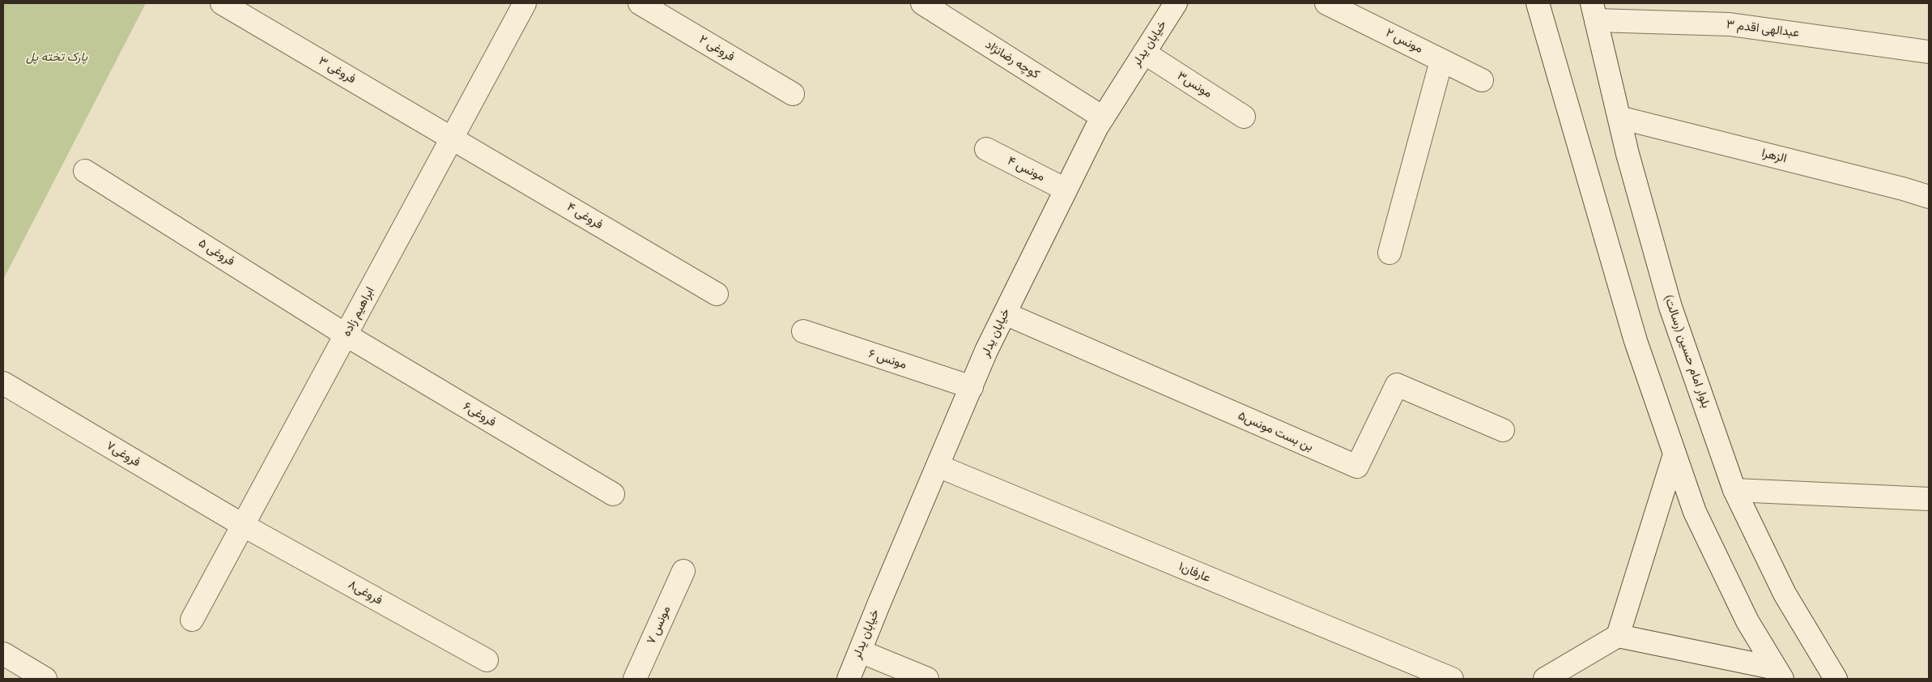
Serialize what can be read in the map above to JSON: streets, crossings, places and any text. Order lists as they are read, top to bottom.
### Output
{
  "streets": {
    "street": [
      "عبدالهی اقدم ۳",
      "مونس ۲",
      "خیابان یدلر",
      "فروغی ۲",
      "کوچه رضانژاد",
      "فروغی ۳",
      "مونس۳",
      "الزهرا",
      "مونس ۴",
      "فروغی ۴",
      "فروغی ۵",
      "ابراهیم زاده",
      "بلوار امام حسین (رسالت)",
      "مونس ۶",
      "فروغی۶",
      "بن بست مونس۵",
      "فروغی۷",
      "عارفان۱",
      "فروغی۸",
      "مونس ۷"
    ]
  },
  "crossings": [
    ["عبدالهی اقدم ۳", "بلوار امام حسین (رسالت)"],
    ["خیابان یدلر", "کوچه رضانژاد"],
    ["خیابان یدلر", "مونس۳"],
    ["خیابان یدلر", "مونس ۴"],
    ["خیابان یدلر", "مونس ۶"],
    ["خیابان یدلر", "بن بست مونس۵"],
    ["خیابان یدلر", "عارفان۱"],
    ["فروغی ۳", "فروغی ۴"],
    ["فروغی ۳", "ابراهیم زاده"],
    ["الزهرا", "بلوار امام حسین (رسالت)"],
    ["فروغی ۴", "ابراهیم زاده"],
    ["فروغی ۵", "ابراهیم زاده"],
    ["فروغی ۵", "فروغی۶"],
    ["ابراهیم زاده", "فروغی۶"],
    ["ابراهیم زاده", "فروغی۷"],
    ["ابراهیم زاده", "فروغی۸"],
    ["فروغی۷", "فروغی۸"]
  ],
  "parks": ["پارک تخته پل"]
}
